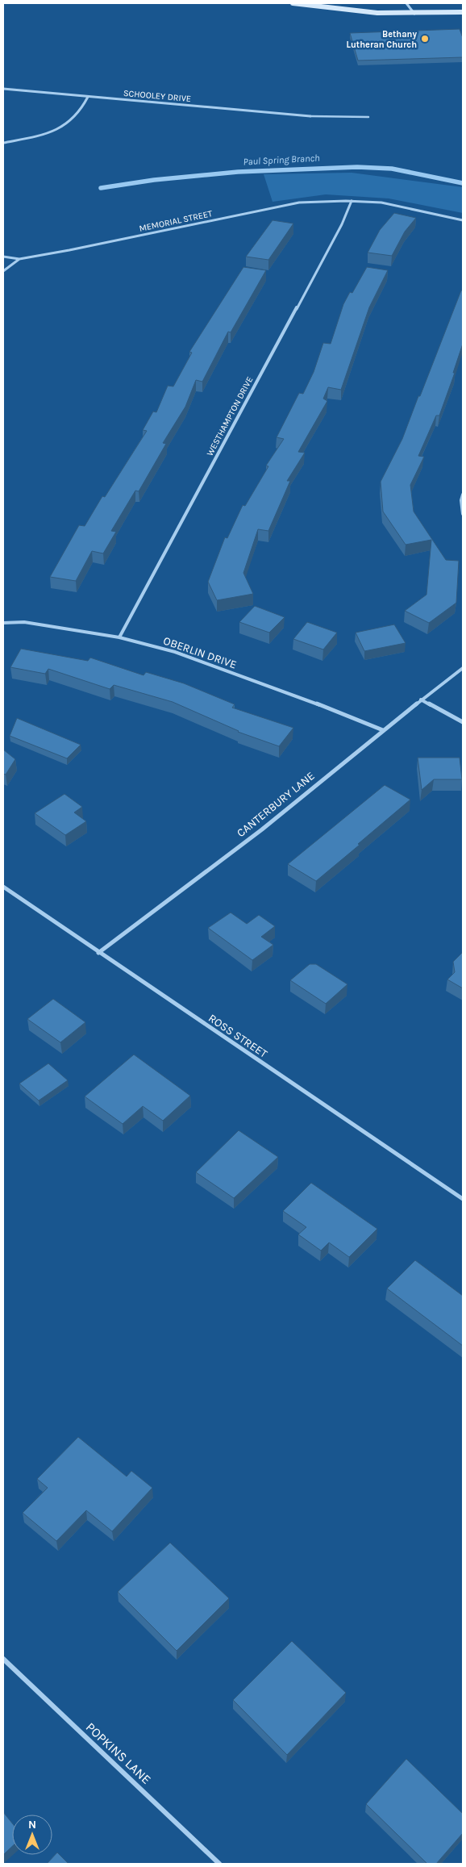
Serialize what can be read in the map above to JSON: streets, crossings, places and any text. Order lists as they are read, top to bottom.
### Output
{
  "streets": {
    "street": [
      "SCHOOLEY DRIVE",
      "MEMORIAL STREET",
      "WESTHAMPTON DRIVE",
      "OBERLIN DRIVE",
      "CANTERBURY LANE",
      "ROSS STREET",
      "POPKINS LANE"
    ]
  },
  "crossings": [
    ["MEMORIAL STREET", "WESTHAMPTON DRIVE"],
    ["WESTHAMPTON DRIVE", "OBERLIN DRIVE"],
    ["OBERLIN DRIVE", "CANTERBURY LANE"],
    ["CANTERBURY LANE", "ROSS STREET"]
  ],
  "water": ["Paul Spring Branch"],
  "places": ["Bethany Lutheran Church"],
  "north": "top"
}
